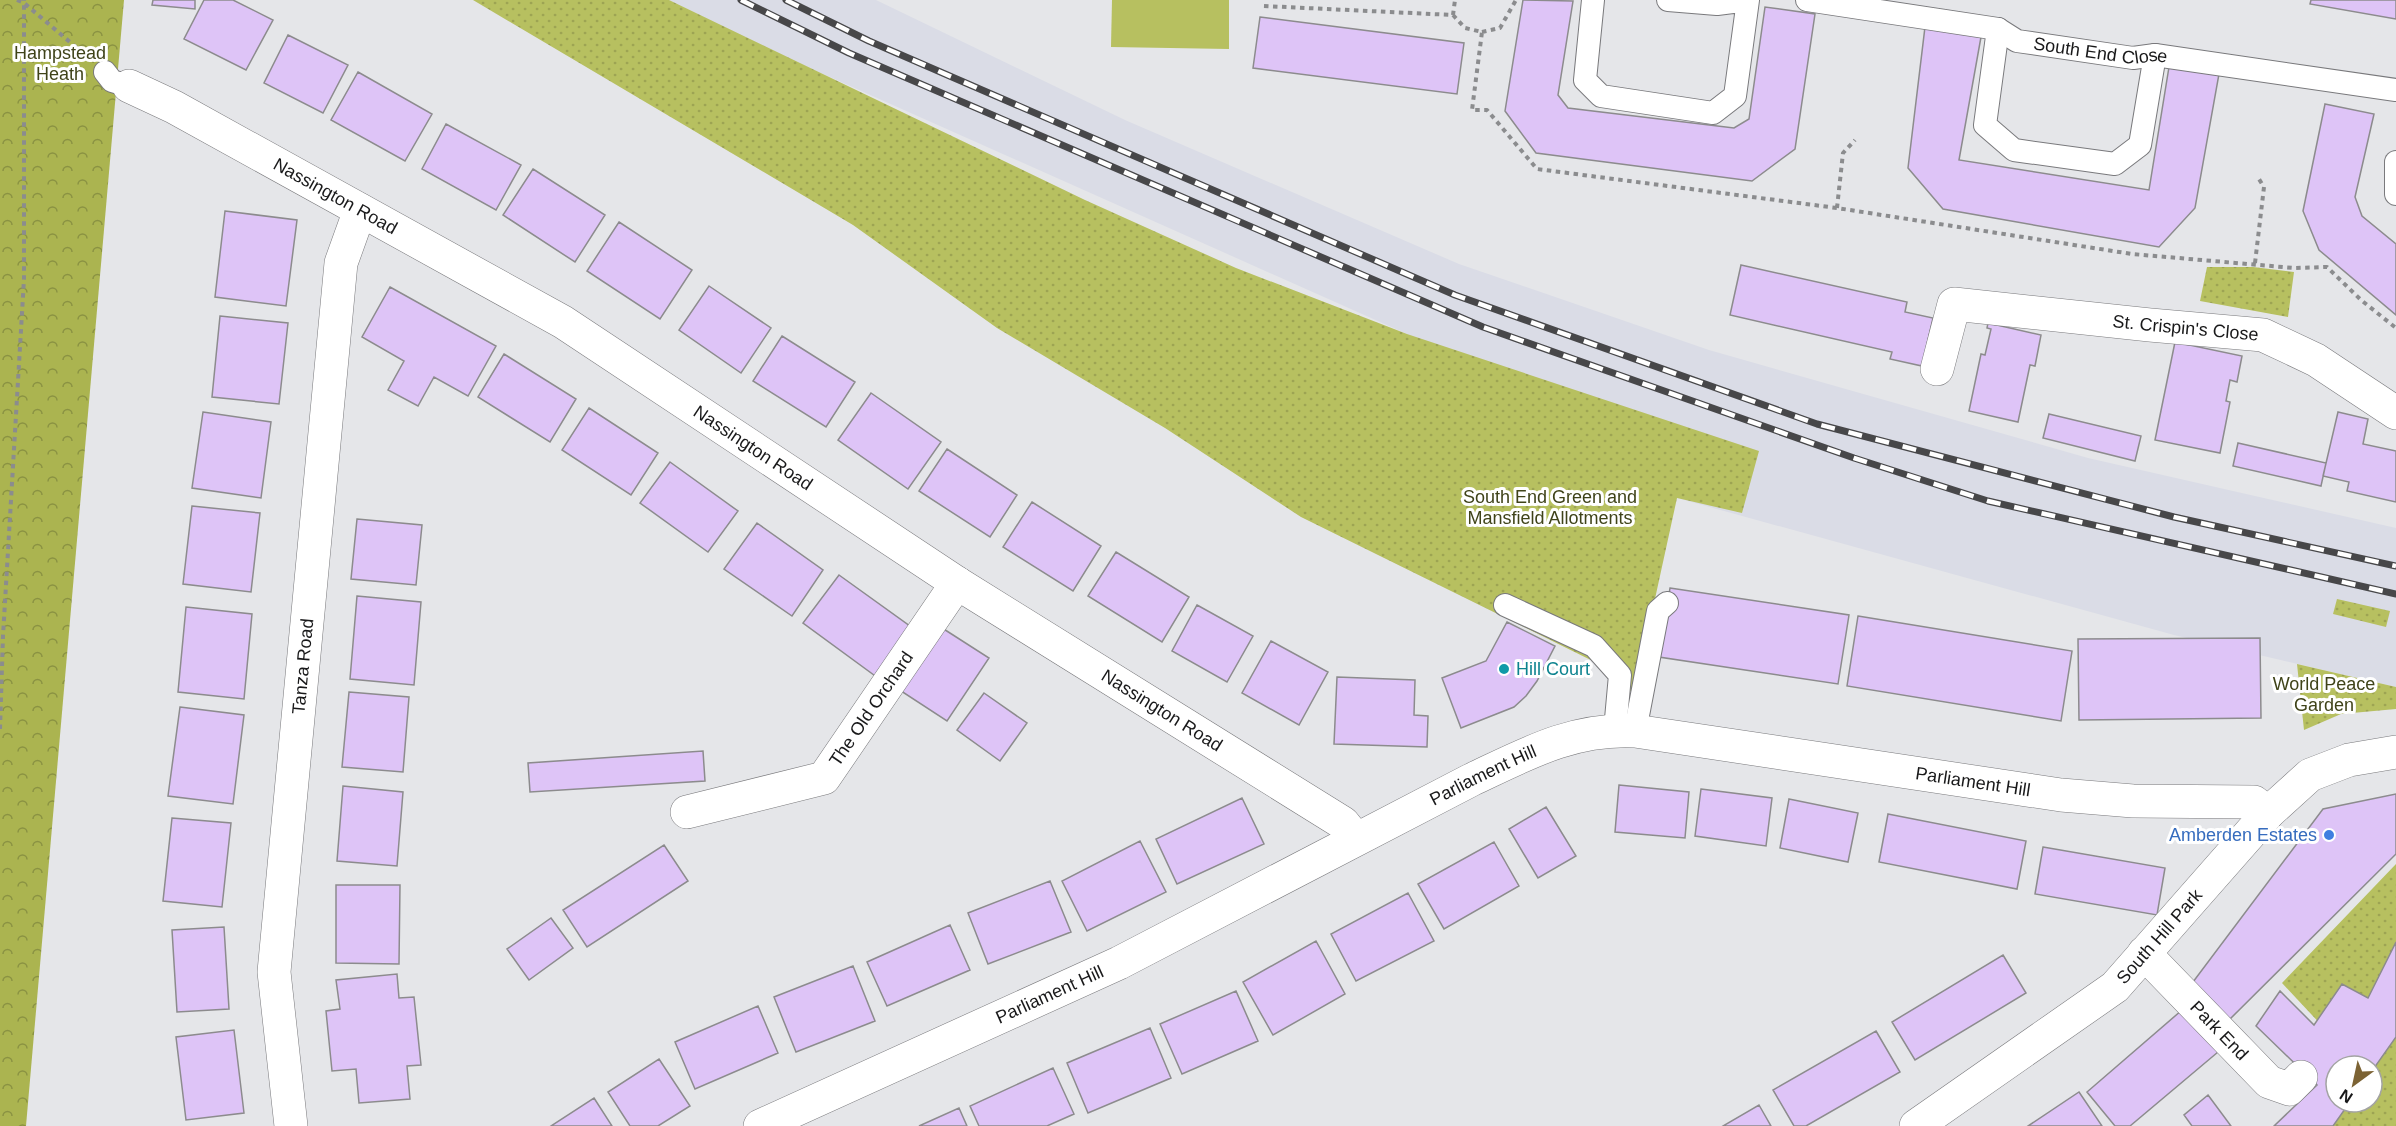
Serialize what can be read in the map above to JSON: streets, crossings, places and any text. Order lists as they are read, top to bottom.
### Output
{
  "streets": {
    "street": [
      "Nassington Road",
      "St. Crispin's Close",
      "Tanza Road",
      "The Old Orchard",
      "Parliament Hill",
      "South Hill Park",
      "Park End"
    ],
    "lane": ["South End Close"]
  },
  "crossings": [
    ["Nassington Road", "Tanza Road"],
    ["Nassington Road", "The Old Orchard"],
    ["Nassington Road", "Parliament Hill"],
    ["Parliament Hill", "South Hill Park"],
    ["South Hill Park", "Park End"]
  ],
  "parks": ["Hampstead Heath", "South End Green and Mansfield Allotments", "World Peace Garden"],
  "places": ["Hill Court", "Amberden Estates"],
  "north": "bottom left"
}
